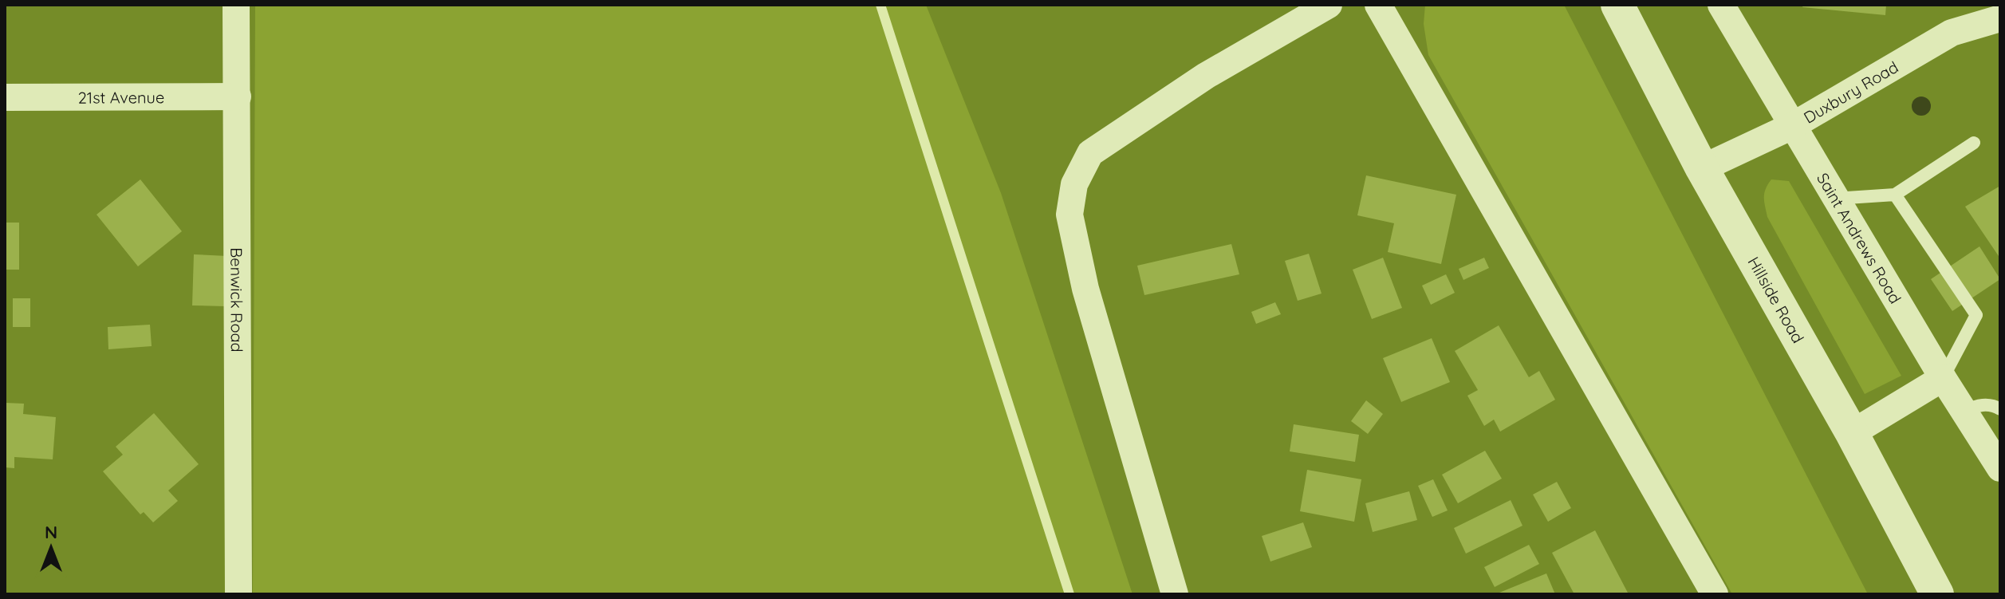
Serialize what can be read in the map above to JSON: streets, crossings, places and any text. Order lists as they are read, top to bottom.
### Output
{
  "streets": {
    "street": [
      "Duxbury Road",
      "21st Avenue",
      "Saint Andrews Road",
      "Benwick Road",
      "Hillside Road"
    ]
  },
  "crossings": [
    ["Duxbury Road", "Saint Andrews Road"],
    ["Duxbury Road", "Hillside Road"],
    ["21st Avenue", "Benwick Road"]
  ],
  "north": "top"
}
